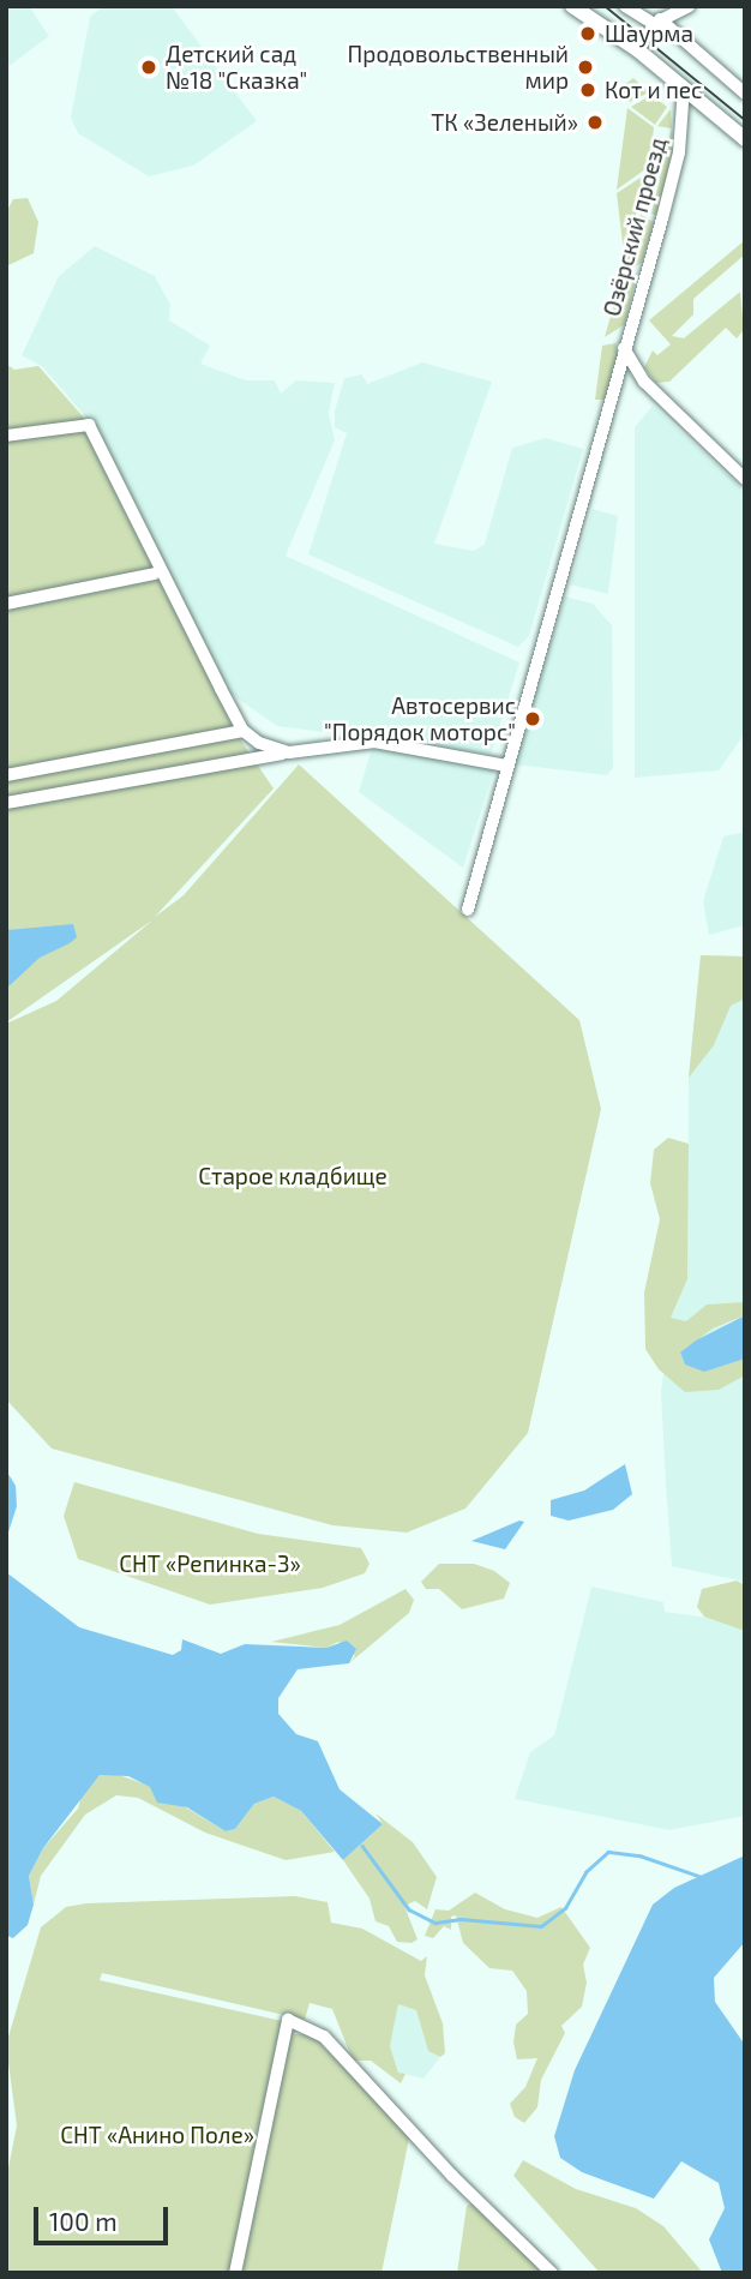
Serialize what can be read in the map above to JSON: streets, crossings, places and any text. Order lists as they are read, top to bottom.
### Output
{
  "streets": {
    "street": ["Озёрский проезд"]
  },
  "parks": ["Старое кладбище", "СНТ «Репинка-3»", "СНТ «Анино Поле»"],
  "places": [
    "Шаурма",
    "Детский сад №18 \"Сказка\"",
    "Продовольственный мир",
    "Кот и пес",
    "ТК «Зеленый»",
    "Автосервис \"Порядок моторс\""
  ],
  "scale_bar": "100 m"
}
